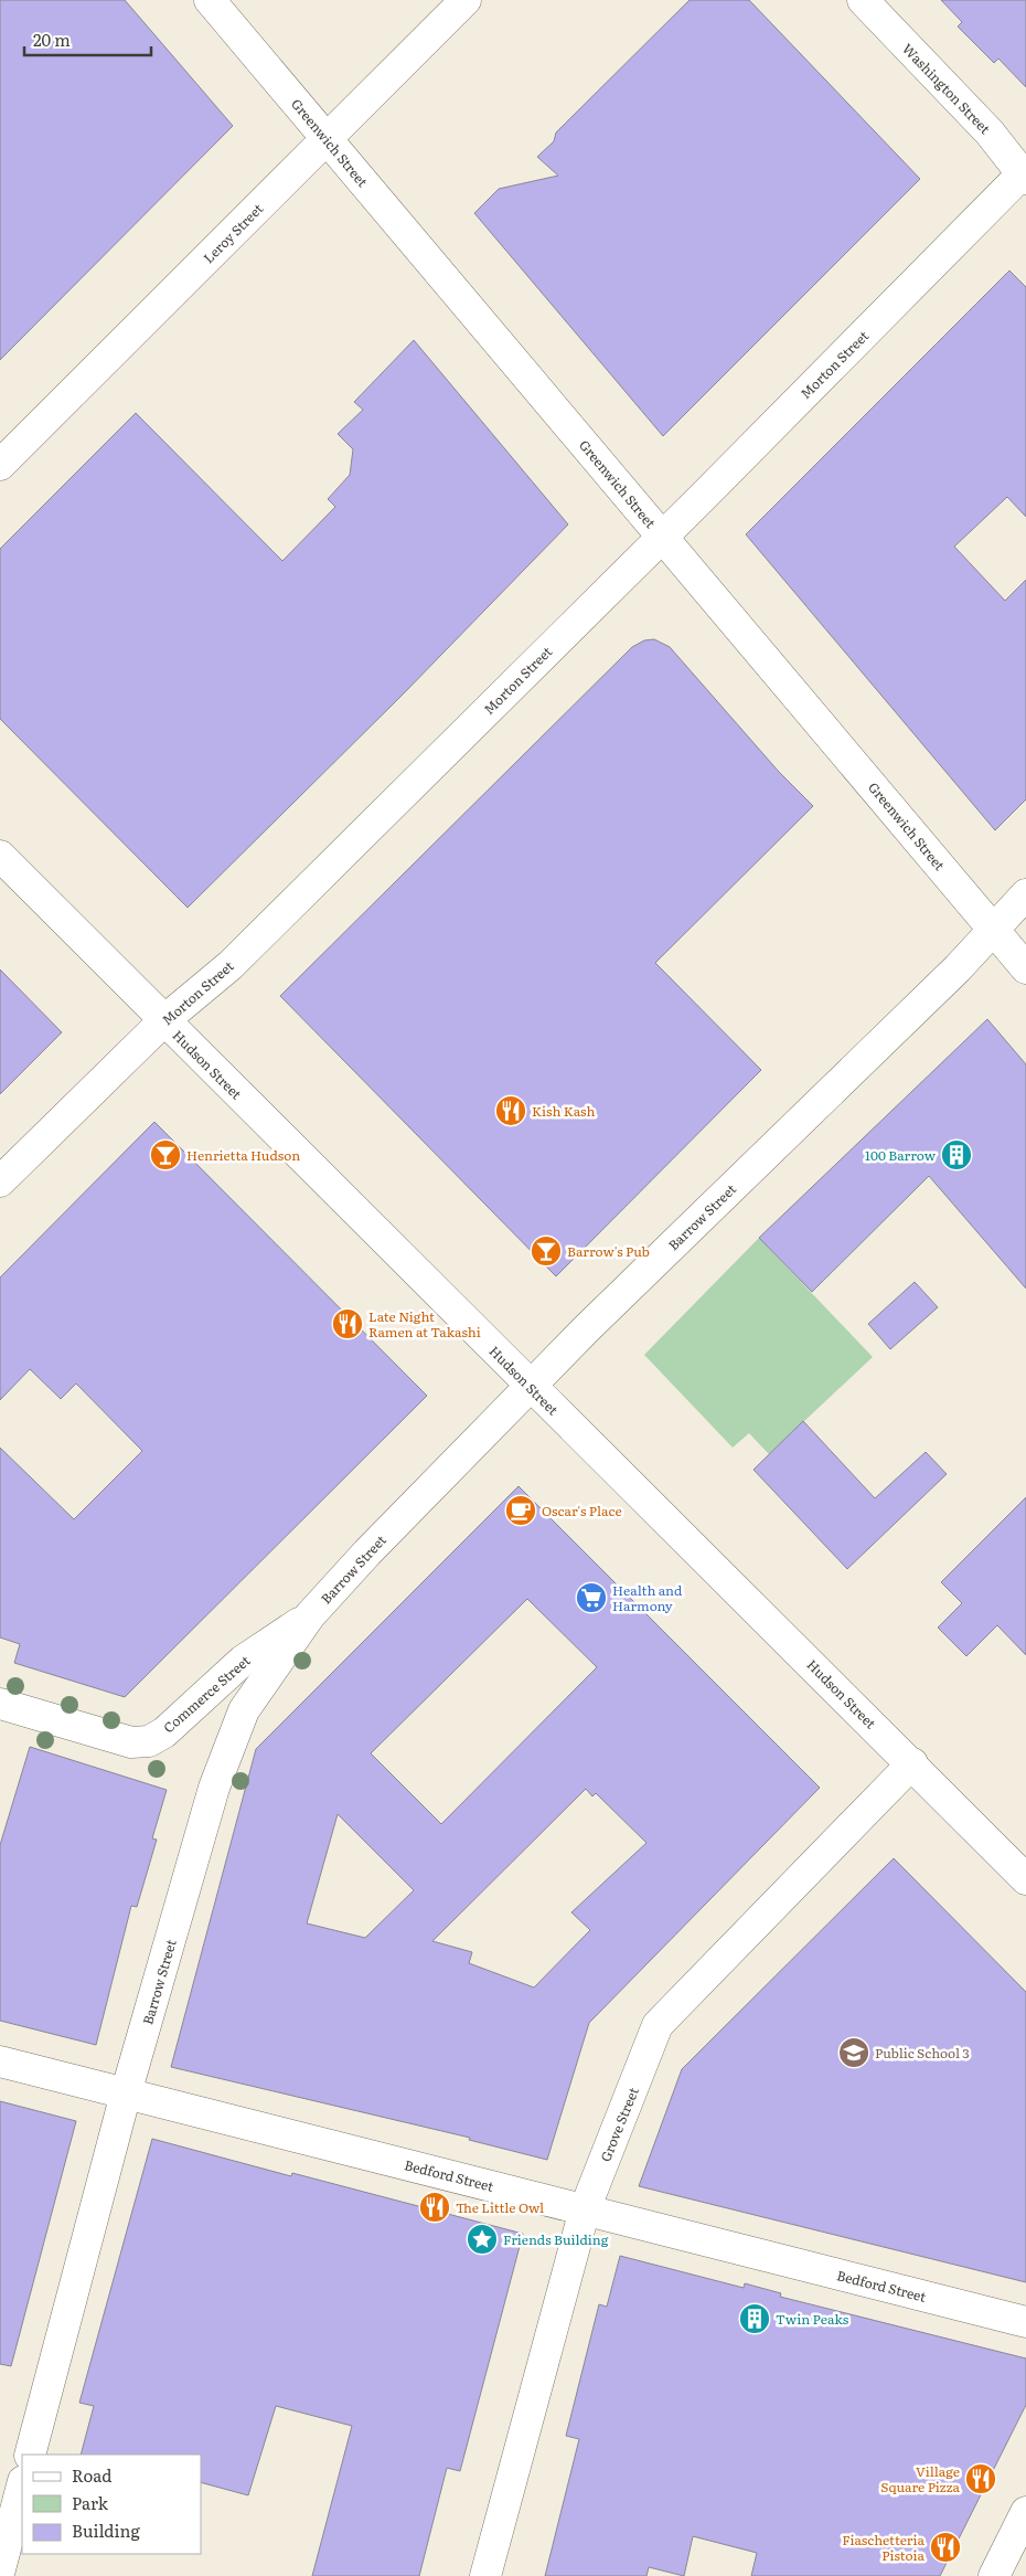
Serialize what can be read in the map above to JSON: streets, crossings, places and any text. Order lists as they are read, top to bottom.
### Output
{
  "streets": {
    "street": [
      "Washington Street",
      "Greenwich Street",
      "Leroy Street",
      "Morton Street",
      "Hudson Street",
      "Barrow Street",
      "Commerce Street",
      "Grove Street",
      "Bedford Street"
    ]
  },
  "crossings": [
    ["Washington Street", "Morton Street"],
    ["Greenwich Street", "Leroy Street"],
    ["Greenwich Street", "Morton Street"],
    ["Greenwich Street", "Barrow Street"],
    ["Morton Street", "Hudson Street"],
    ["Hudson Street", "Barrow Street"],
    ["Hudson Street", "Grove Street"],
    ["Barrow Street", "Commerce Street"],
    ["Barrow Street", "Bedford Street"],
    ["Grove Street", "Bedford Street"]
  ],
  "places": {
    "restaurant": [
      "Kish Kash",
      "Late Night Ramen at Takashi",
      "The Little Owl",
      "Village Square Pizza",
      "Fiaschetteria Pistoia"
    ],
    "bar": ["Henrietta Hudson", "Barrow's Pub"],
    "building": ["100 Barrow", "Twin Peaks"],
    "cafe": ["Oscar's Place"],
    "supermarket": ["Health and Harmony"],
    "school or university": ["Public School 3"],
    "place": ["Friends Building"]
  },
  "legend": ["Road", "Park", "Building"],
  "scale_bar": "20 m"
}
